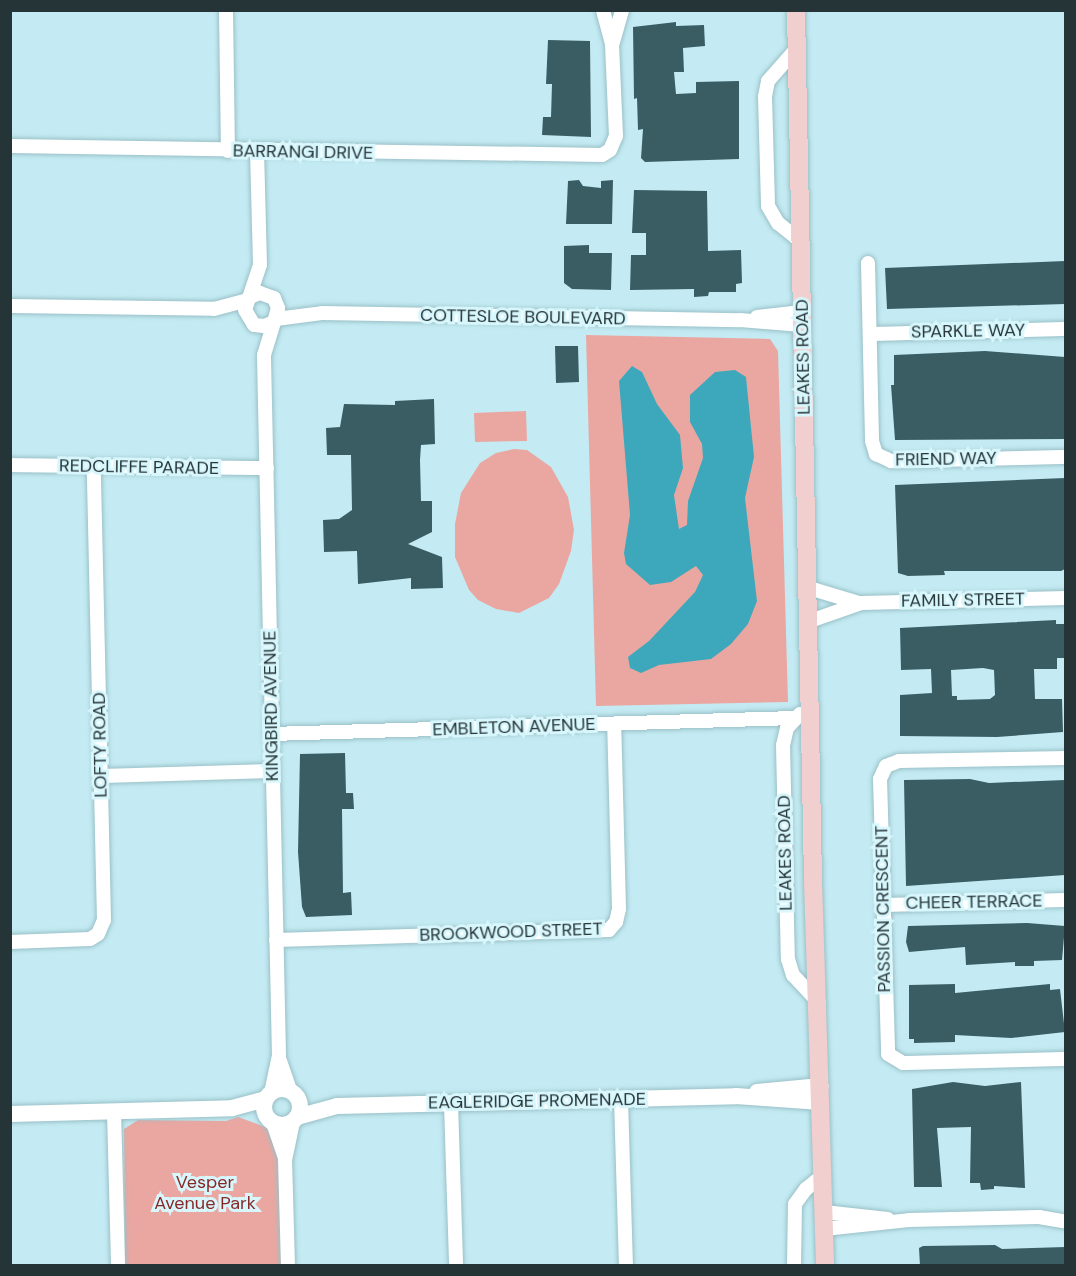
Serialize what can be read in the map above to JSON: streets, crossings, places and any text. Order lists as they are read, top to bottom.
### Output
{
  "streets": {
    "main road": ["LEAKES ROAD"],
    "street": [
      "BARRANGI DRIVE",
      "COTTESLOE BOULEVARD",
      "SPARKLE WAY",
      "FRIEND WAY",
      "REDCLIFFE PARADE",
      "FAMILY STREET",
      "KINGBIRD AVENUE",
      "EMBLETON AVENUE",
      "LOFTY ROAD",
      "CHEER TERRACE",
      "PASSION CRESCENT",
      "BROOKWOOD STREET",
      "EAGLERIDGE PROMENADE"
    ]
  },
  "crossings": [
    ["COTTESLOE BOULEVARD", "LEAKES ROAD"],
    ["COTTESLOE BOULEVARD", "KINGBIRD AVENUE"],
    ["SPARKLE WAY", "FRIEND WAY"],
    ["LEAKES ROAD", "FAMILY STREET"],
    ["LEAKES ROAD", "EMBLETON AVENUE"],
    ["LEAKES ROAD", "EAGLERIDGE PROMENADE"],
    ["REDCLIFFE PARADE", "KINGBIRD AVENUE"],
    ["REDCLIFFE PARADE", "LOFTY ROAD"],
    ["KINGBIRD AVENUE", "EMBLETON AVENUE"],
    ["KINGBIRD AVENUE", "BROOKWOOD STREET"],
    ["KINGBIRD AVENUE", "EAGLERIDGE PROMENADE"],
    ["EMBLETON AVENUE", "BROOKWOOD STREET"],
    ["CHEER TERRACE", "PASSION CRESCENT"]
  ],
  "parks": ["Vesper Avenue Park"]
}
